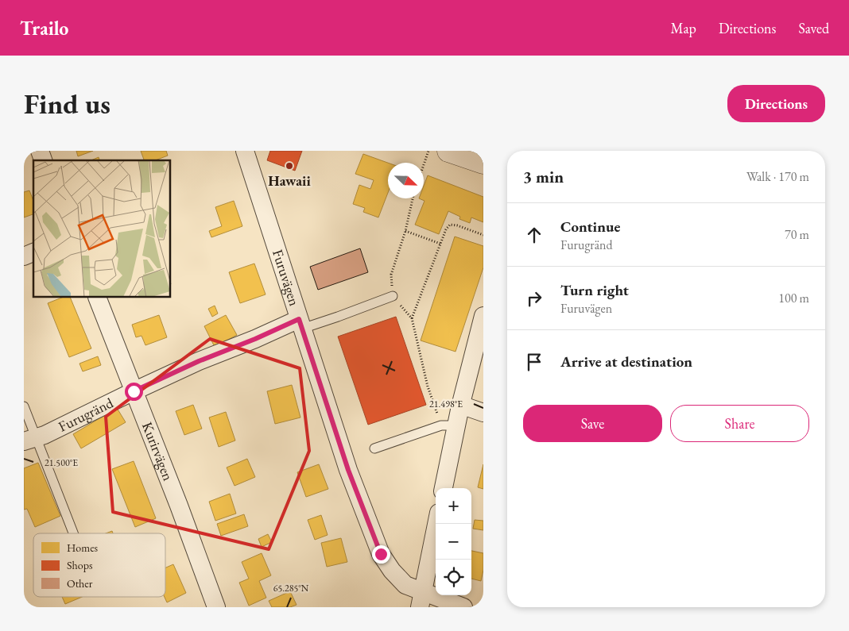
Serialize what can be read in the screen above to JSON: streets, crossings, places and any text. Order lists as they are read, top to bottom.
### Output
{
  "streets": {
    "street": ["Furuvägen", "Furugränd", "Kurirvägen"]
  },
  "crossings": [
    ["Furuvägen", "Furugränd"],
    ["Furugränd", "Kurirvägen"]
  ],
  "places": ["Hawaii"],
  "legend": ["Homes", "Shops", "Other"],
  "north": "bottom right",
  "page": {
    "header": "Trailo",
    "nav": ["Map", "Directions", "Saved"],
    "buttons": [
      "Directions",
      ["Save", "Share"]
    ],
    "title": "Find us",
    "heading": ["3 min", "Walk · 170 m"],
    "list": [
      ["Continue", "Furugränd", "70 m"],
      ["Turn right", "Furuvägen", "100 m"],
      "Arrive at destination"
    ],
    "map_buttons": ["+", "−"]
  },
  "coordinates": ["21.498°E", "21.500°E", "65.285°N"]
}
